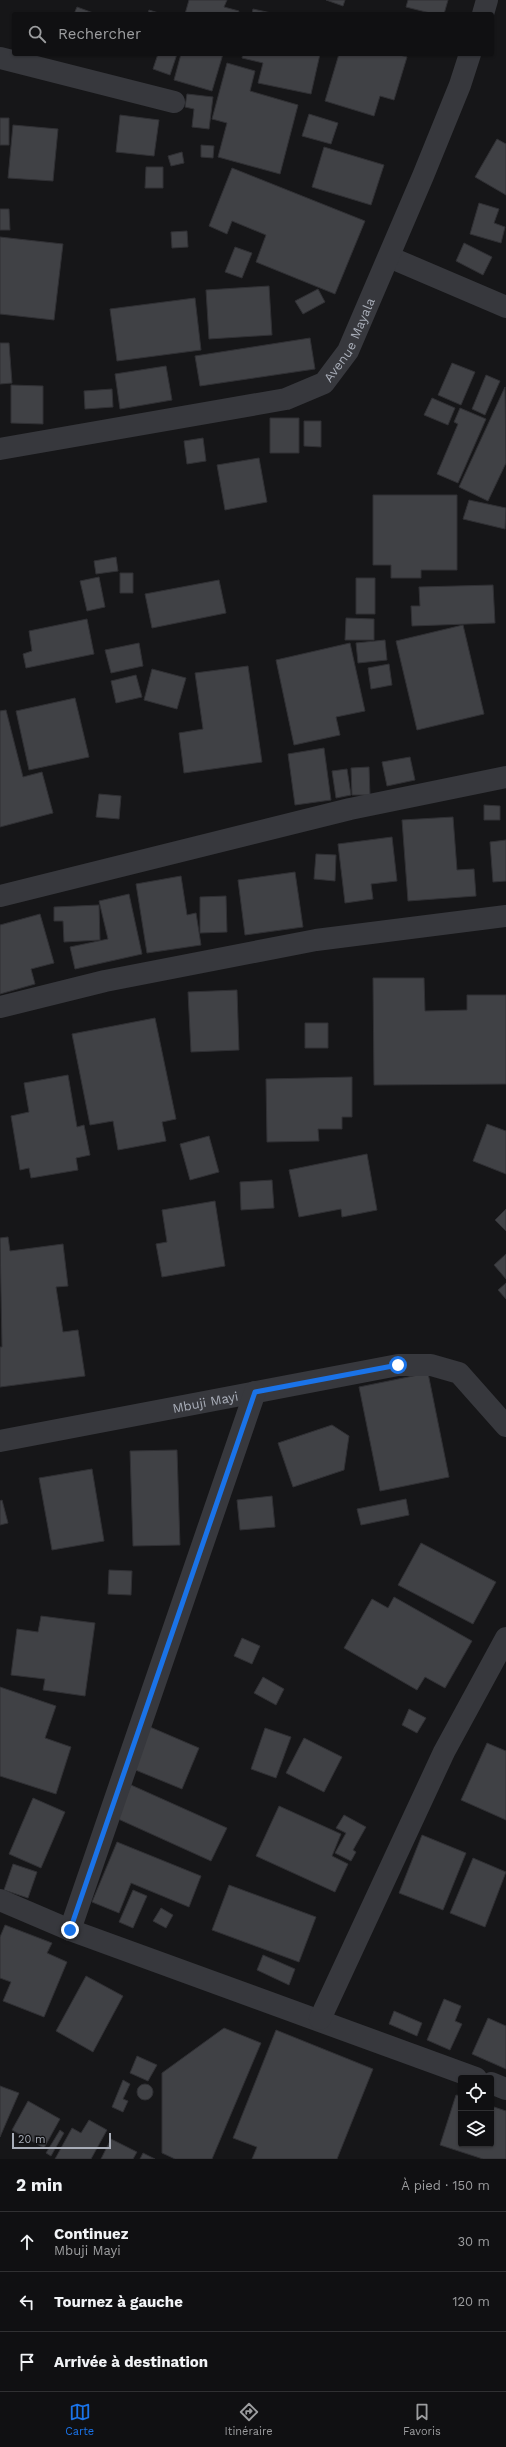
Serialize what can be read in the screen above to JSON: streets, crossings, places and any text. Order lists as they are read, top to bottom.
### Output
{
  "streets": {
    "street": ["Avenue Mayala", "Mbuji Mayi"]
  },
  "scale_bar": "20 m",
  "page": {
    "search": "Rechercher",
    "scale": "20 m",
    "heading": ["2 min", "À pied · 150 m"],
    "list": [
      ["Continuez", "Mbuji Mayi", "30 m"],
      ["Tournez à gauche", "120 m"],
      "Arrivée à destination"
    ],
    "nav": ["Carte", "Itinéraire", "Favoris"]
  }
}
